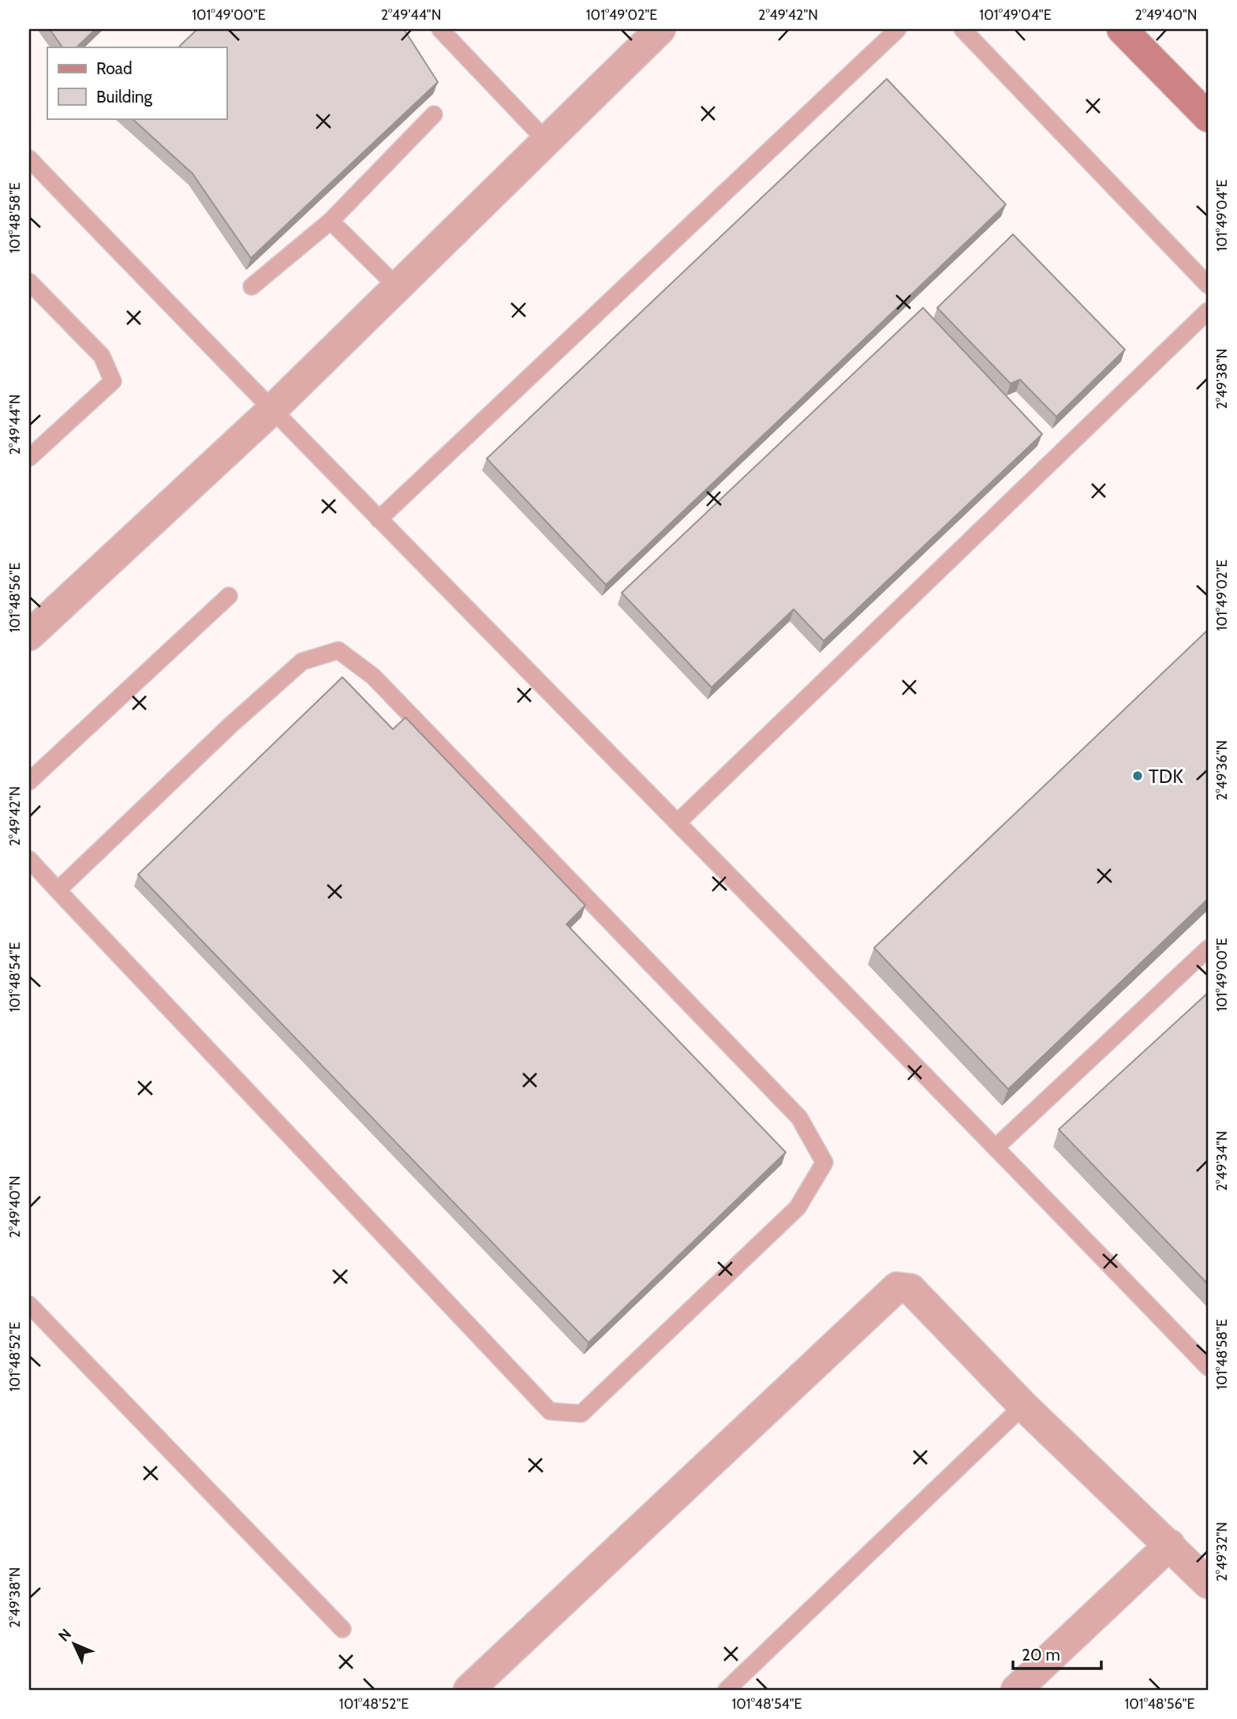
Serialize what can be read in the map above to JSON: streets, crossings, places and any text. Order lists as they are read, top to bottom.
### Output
{
  "places": ["TDK"],
  "legend": ["Road", "Building"],
  "scale_bar": "20 m",
  "north": "top left",
  "coordinates": [
    "101°49'00\"E",
    "2°49'44\"N",
    "101°49'02\"E",
    "2°49'42\"N",
    "101°49'04\"E",
    "2°49'40\"N",
    "101°48'58\"E",
    "2°49'38\"N",
    "101°48'56\"E",
    "2°49'36\"N",
    "101°48'54\"E",
    "2°49'34\"N",
    "101°48'52\"E",
    "2°49'32\"N"
  ]
}
